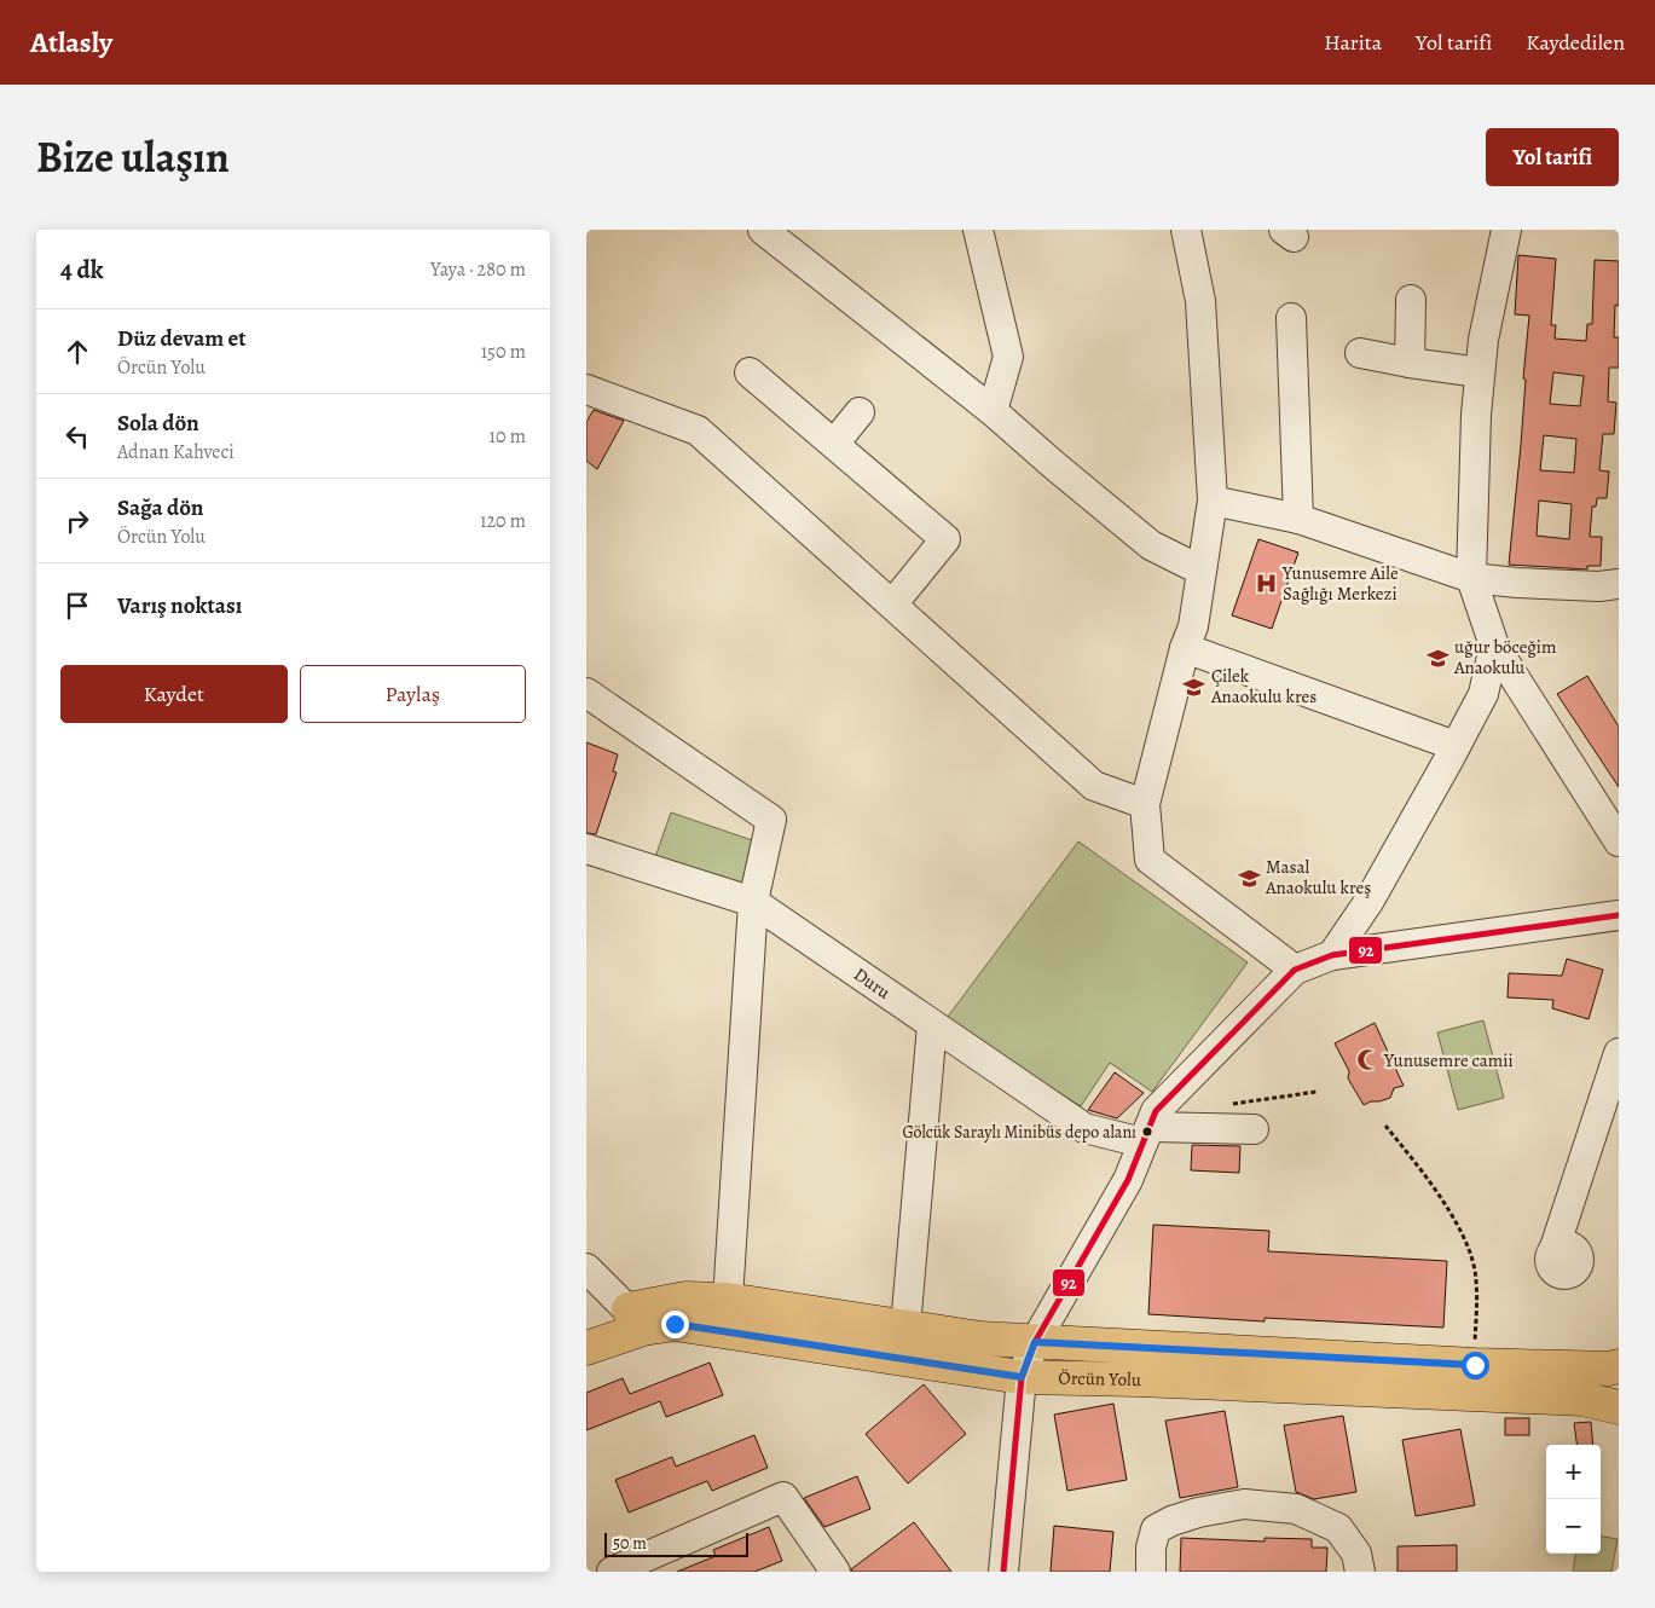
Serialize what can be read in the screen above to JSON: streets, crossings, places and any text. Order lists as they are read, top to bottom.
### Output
{
  "streets": {
    "main road": ["Örcün Yolu"],
    "street": ["Duru"]
  },
  "places": {
    "hospital": ["Yunusemre Aile Sağlığı Merkezi"],
    "school or university": ["uğur böceğim Anaokulu", "Çilek Anaokulu kres", "Masal Anaokulu kreş"],
    "mosque": ["Yunusemre camii"],
    "other": ["Gölcük Saraylı Minibüs depo alanı"]
  },
  "lines": ["transit line 92"],
  "scale_bar": "50 m",
  "page": {
    "header": "Atlasly",
    "nav": ["Harita", "Yol tarifi", "Kaydedilen"],
    "title": "Bize ulaşın",
    "buttons": [
      "Yol tarifi",
      ["Kaydet", "Paylaş"]
    ],
    "heading": ["4 dk", "Yaya · 280 m"],
    "list": [
      ["Düz devam et", "Örcün Yolu", "150 m"],
      ["Sola dön", "Adnan Kahveci", "10 m"],
      ["Sağa dön", "Örcün Yolu", "120 m"],
      "Varış noktası"
    ],
    "map_buttons": ["+", "−"],
    "scale": "50 m"
  }
}
